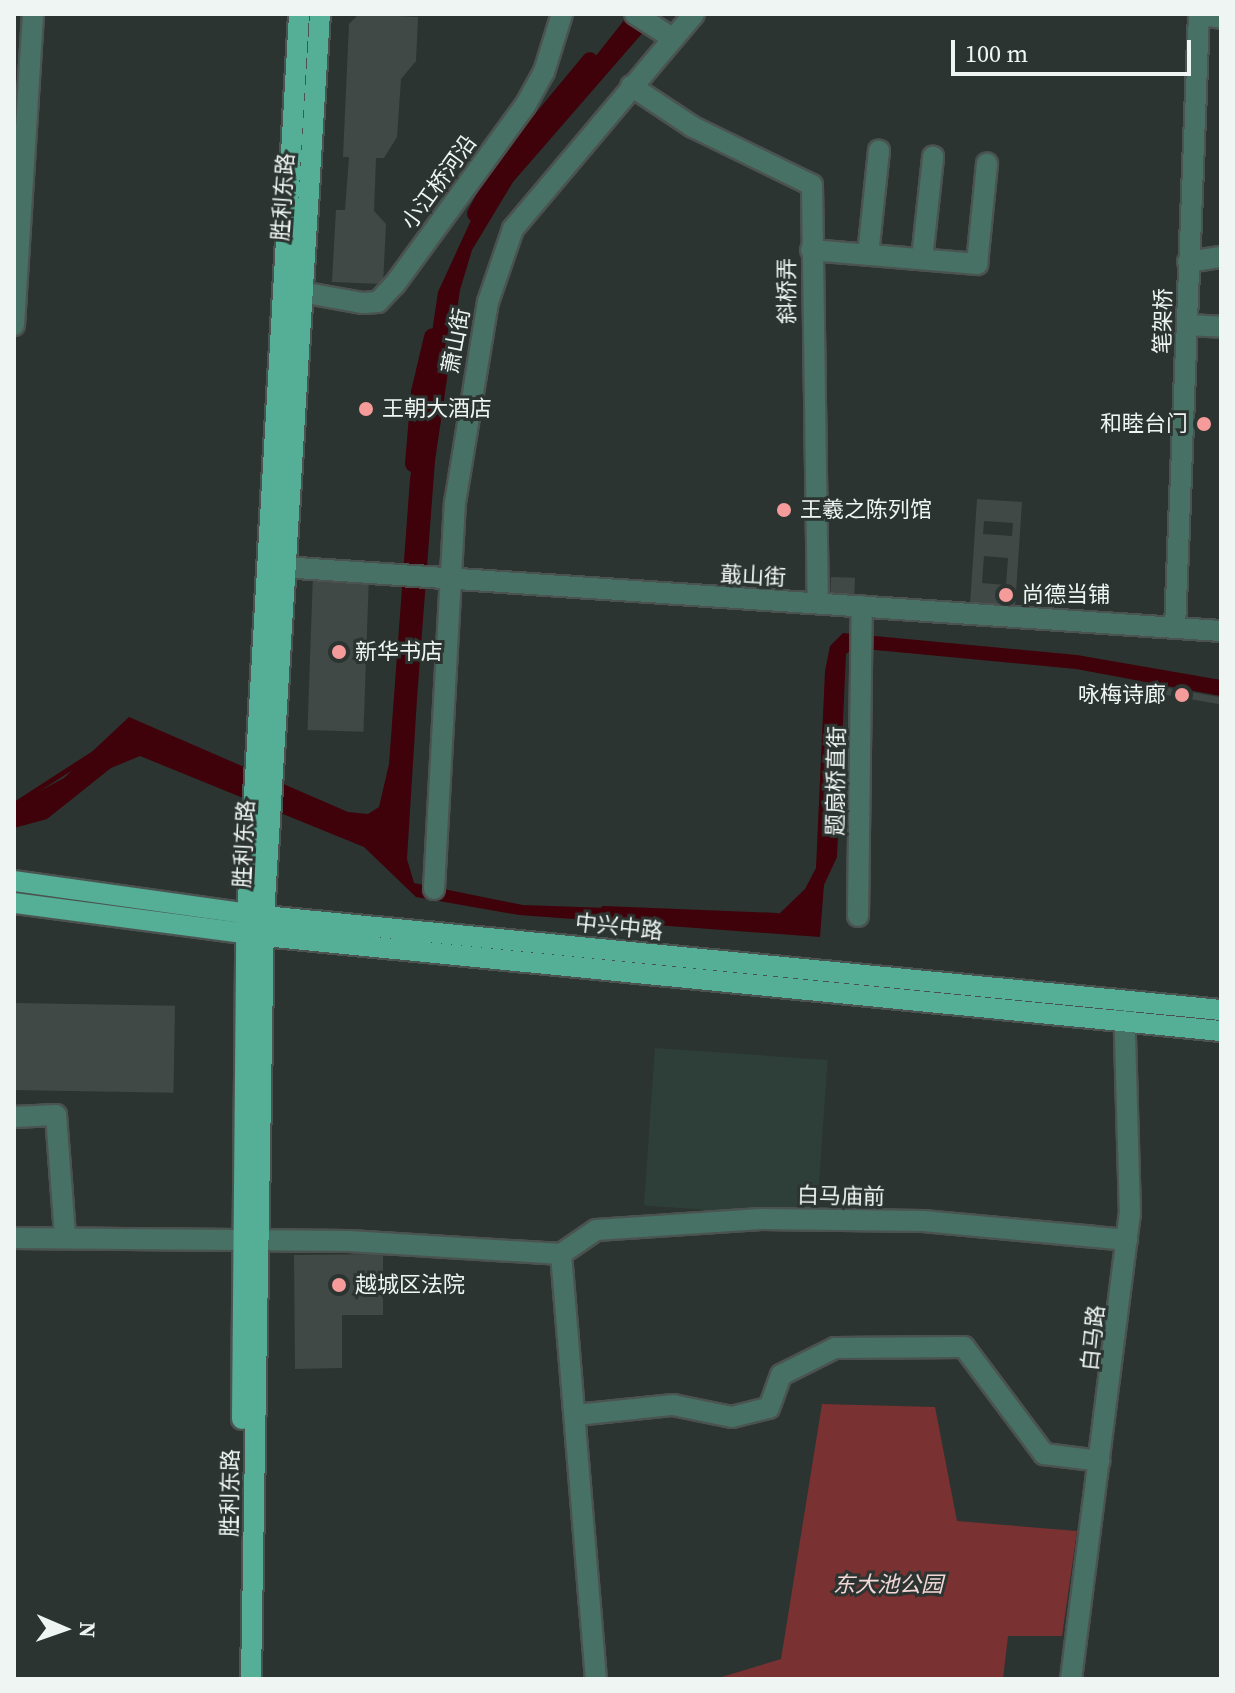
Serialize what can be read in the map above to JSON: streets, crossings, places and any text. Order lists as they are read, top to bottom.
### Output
{
  "streets": {
    "main road": ["胜利东路", "中兴中路"],
    "street": [
      "小江桥河沿",
      "斜桥弄",
      "笔架桥",
      "萧山街",
      "蕺山街",
      "题扇桥直街",
      "白马庙前",
      "白马路"
    ]
  },
  "crossings": [
    ["小江桥河沿", "胜利东路"],
    ["胜利东路", "蕺山街"],
    ["胜利东路", "中兴中路"],
    ["斜桥弄", "萧山街"],
    ["斜桥弄", "蕺山街"],
    ["笔架桥", "蕺山街"],
    ["萧山街", "蕺山街"],
    ["蕺山街", "题扇桥直街"],
    ["中兴中路", "白马路"],
    ["白马庙前", "白马路"]
  ],
  "parks": ["东大池公园"],
  "places": [
    "王朝大酒店",
    "和睦台门",
    "王羲之陈列馆",
    "尚德当铺",
    "新华书店",
    "咏梅诗廊",
    "越城区法院"
  ],
  "scale_bar": "100 m",
  "north": "right"
}
